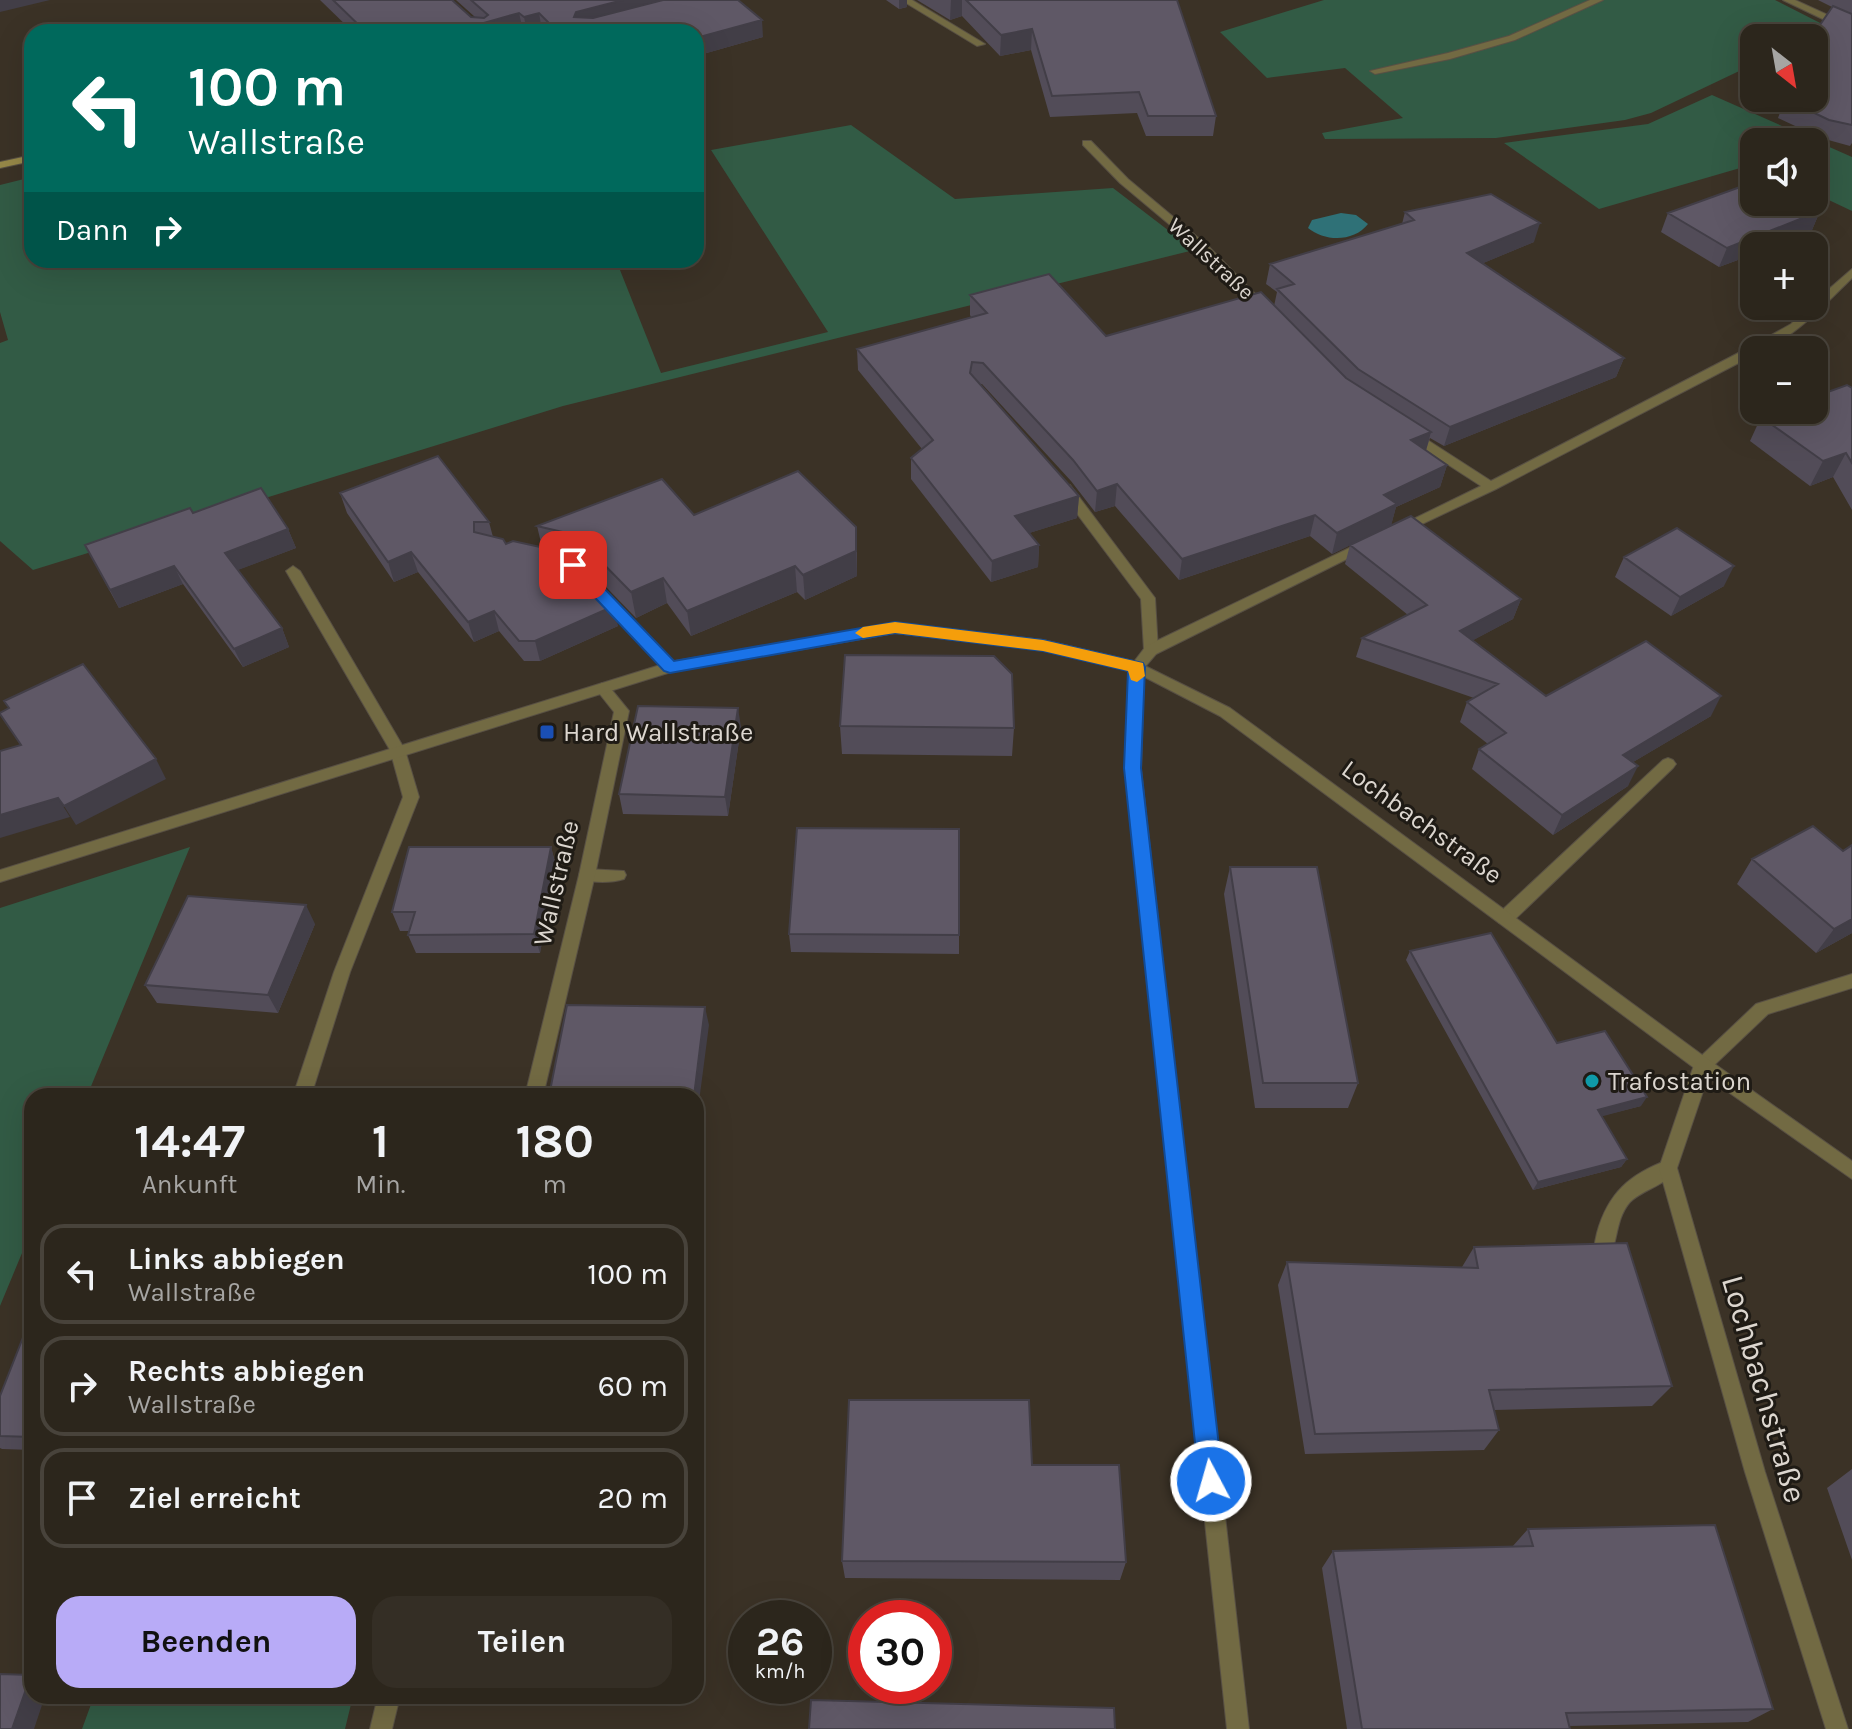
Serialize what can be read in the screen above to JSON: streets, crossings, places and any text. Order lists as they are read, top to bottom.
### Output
{
  "streets": {
    "street": ["Wallstraße", "Lochbachstraße"]
  },
  "places": {
    "transit": ["Hard Wallstraße"],
    "other": ["Trafostation"]
  },
  "north": "bottom right",
  "page": {
    "map_buttons": ["+", "−"],
    "turn": ["100 m", "Wallstraße"],
    "then": "Dann",
    "eta": [
      "14:47",
      "Ankunft",
      "1",
      "Min.",
      "180",
      "m"
    ],
    "list": [
      {
        "name": "Links abbiegen",
        "note": "Wallstraße",
        "value": "100 m"
      },
      {
        "name": "Rechts abbiegen",
        "note": "Wallstraße",
        "value": "60 m"
      },
      {
        "name": "Ziel erreicht",
        "value": "20 m"
      }
    ],
    "buttons": ["Beenden", "Teilen"],
    "speed": "26 km/h",
    "limit": "30"
  }
}
